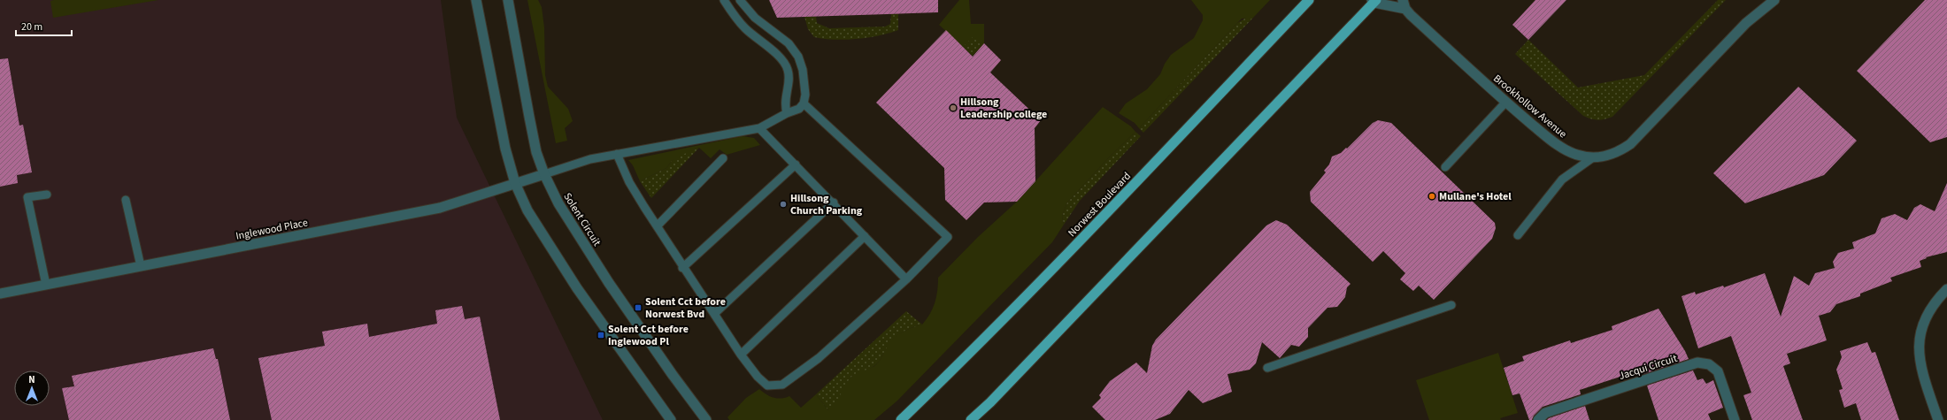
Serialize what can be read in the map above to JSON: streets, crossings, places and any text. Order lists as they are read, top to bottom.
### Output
{
  "streets": {
    "main road": ["Norwest Boulevard"],
    "street": [
      "Brookhollow Avenue",
      "Solent Circuit",
      "Inglewood Place",
      "Jacqui Circuit"
    ]
  },
  "crossings": [
    ["Solent Circuit", "Inglewood Place"]
  ],
  "places": {
    "other": ["Hillsong Leadership college", "Mullane's Hotel", "Hillsong Church Parking"],
    "transit": ["Solent Cct before Norwest Bvd", "Solent Cct before Inglewood Pl"]
  },
  "scale_bar": "20 m",
  "north": "top"
}
